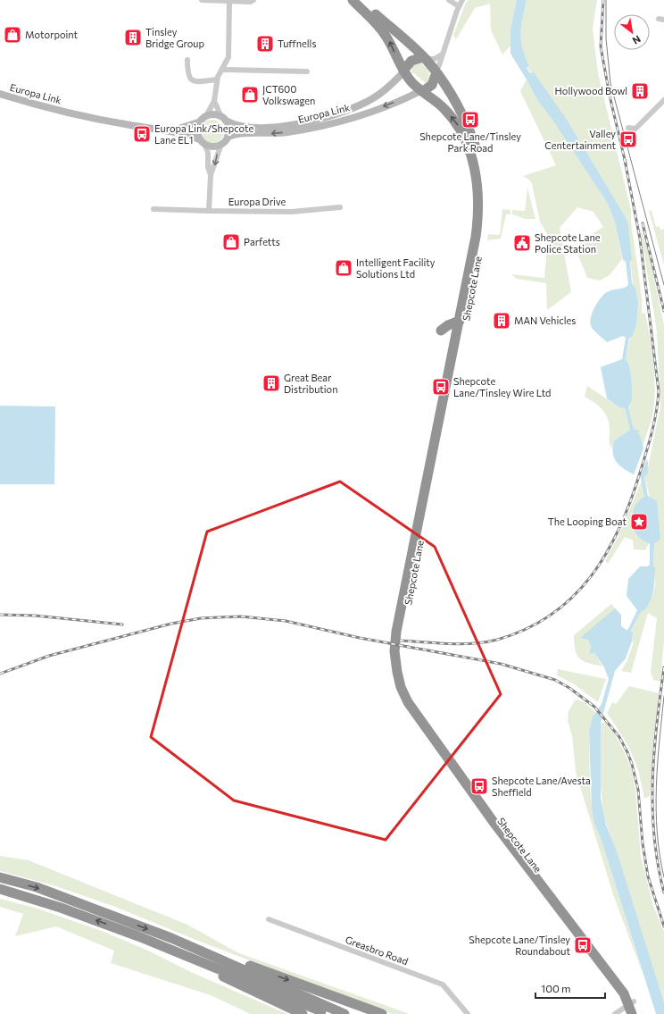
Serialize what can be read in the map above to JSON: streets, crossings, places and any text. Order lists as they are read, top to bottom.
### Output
{
  "streets": {
    "highway": ["Shepcote Lane"],
    "street": ["Europa Link", "Europa Drive", "Greasbro Road"]
  },
  "crossings": [
    ["Europa Link", "Shepcote Lane"]
  ],
  "places": {
    "shop": [
      "Motorpoint",
      "JCT600 Volkswagen",
      "Parfetts",
      "Intelligent Facility Solutions Ltd"
    ],
    "building": [
      "Tinsley Bridge Group",
      "Tuffnells",
      "Hollywood Bowl",
      "MAN Vehicles",
      "Great Bear Distribution"
    ],
    "bus stop": [
      "Shepcote Lane/Tinsley Park Road",
      "Europa Link/Shepcote Lane EL1",
      "Valley Centertainment",
      "Shepcote Lane/Tinsley Wire Ltd",
      "Shepcote Lane/Avesta Sheffield",
      "Shepcote Lane/Tinsley Roundabout"
    ],
    "public building": ["Shepcote Lane Police Station"],
    "place": ["The Looping Boat"]
  },
  "scale_bar": "100 m",
  "north": "bottom right"
}
